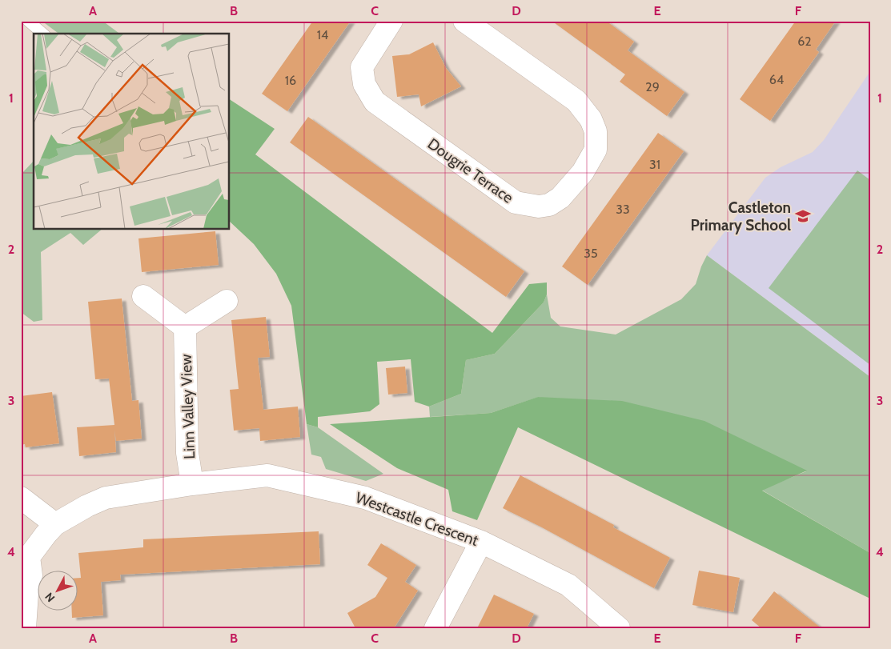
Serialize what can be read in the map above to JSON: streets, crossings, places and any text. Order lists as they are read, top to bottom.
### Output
{
  "streets": {
    "street": ["Dougrie Terrace", "Linn Valley View", "Westcastle Crescent"]
  },
  "crossings": [
    ["Linn Valley View", "Westcastle Crescent"]
  ],
  "places": {
    "school or university": ["Castleton Primary School"]
  },
  "house_numbers": [
    "14",
    "62",
    "64",
    "16",
    "29",
    "31",
    "33",
    "35"
  ],
  "north": "bottom left",
  "grid": {
    "columns": [
      "A",
      "B",
      "C",
      "D",
      "E",
      "F"
    ],
    "rows": [
      "1",
      "2",
      "3",
      "4"
    ]
  }
}
